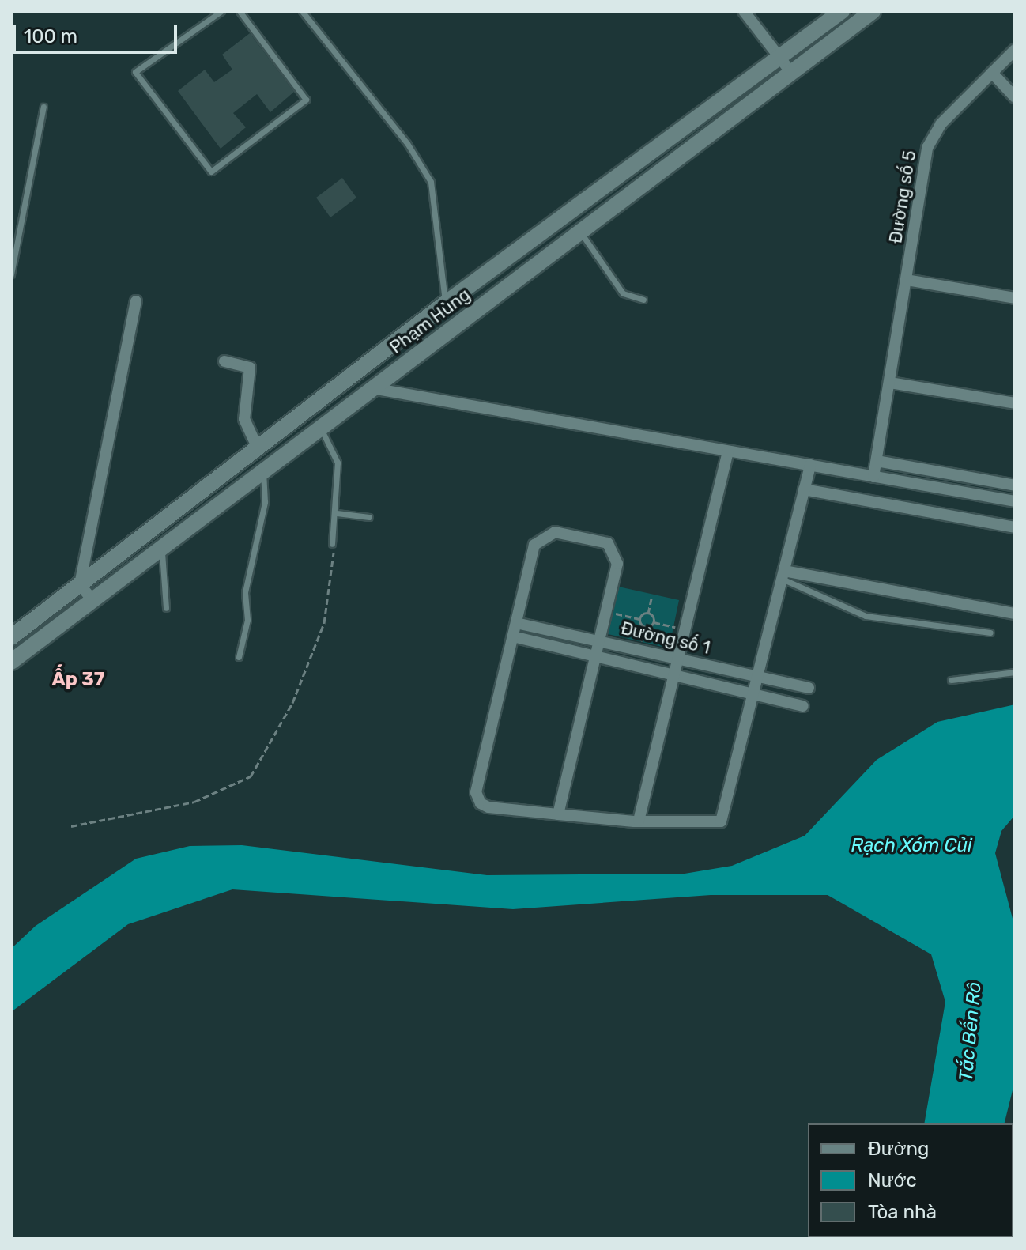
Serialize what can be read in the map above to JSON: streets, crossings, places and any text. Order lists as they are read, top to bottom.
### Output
{
  "streets": {
    "main road": ["Phạm Hùng"],
    "street": ["Đường số 5", "Đường số 1"]
  },
  "districts": ["Ấp 37"],
  "water": ["Rạch Xóm Củi", "Tắc Bến Rô"],
  "legend": ["Đường", "Nước", "Tòa nhà"],
  "scale_bar": "100 m"
}
